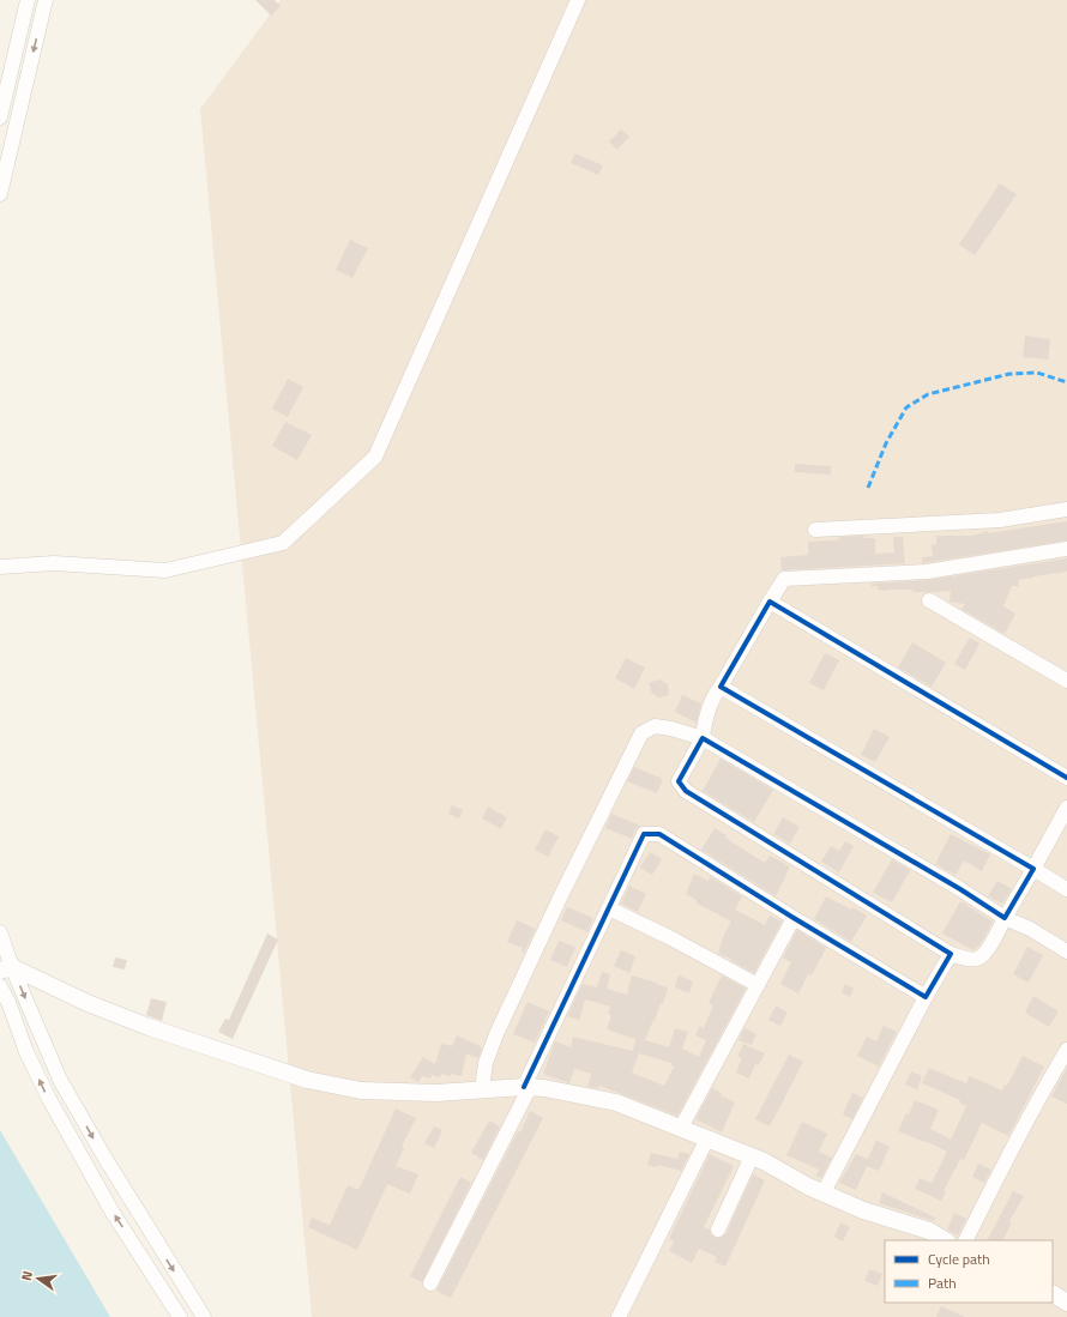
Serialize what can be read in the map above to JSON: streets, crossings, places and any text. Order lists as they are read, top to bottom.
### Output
{
  "legend": ["Cycle path", "Path"],
  "north": "left"
}
